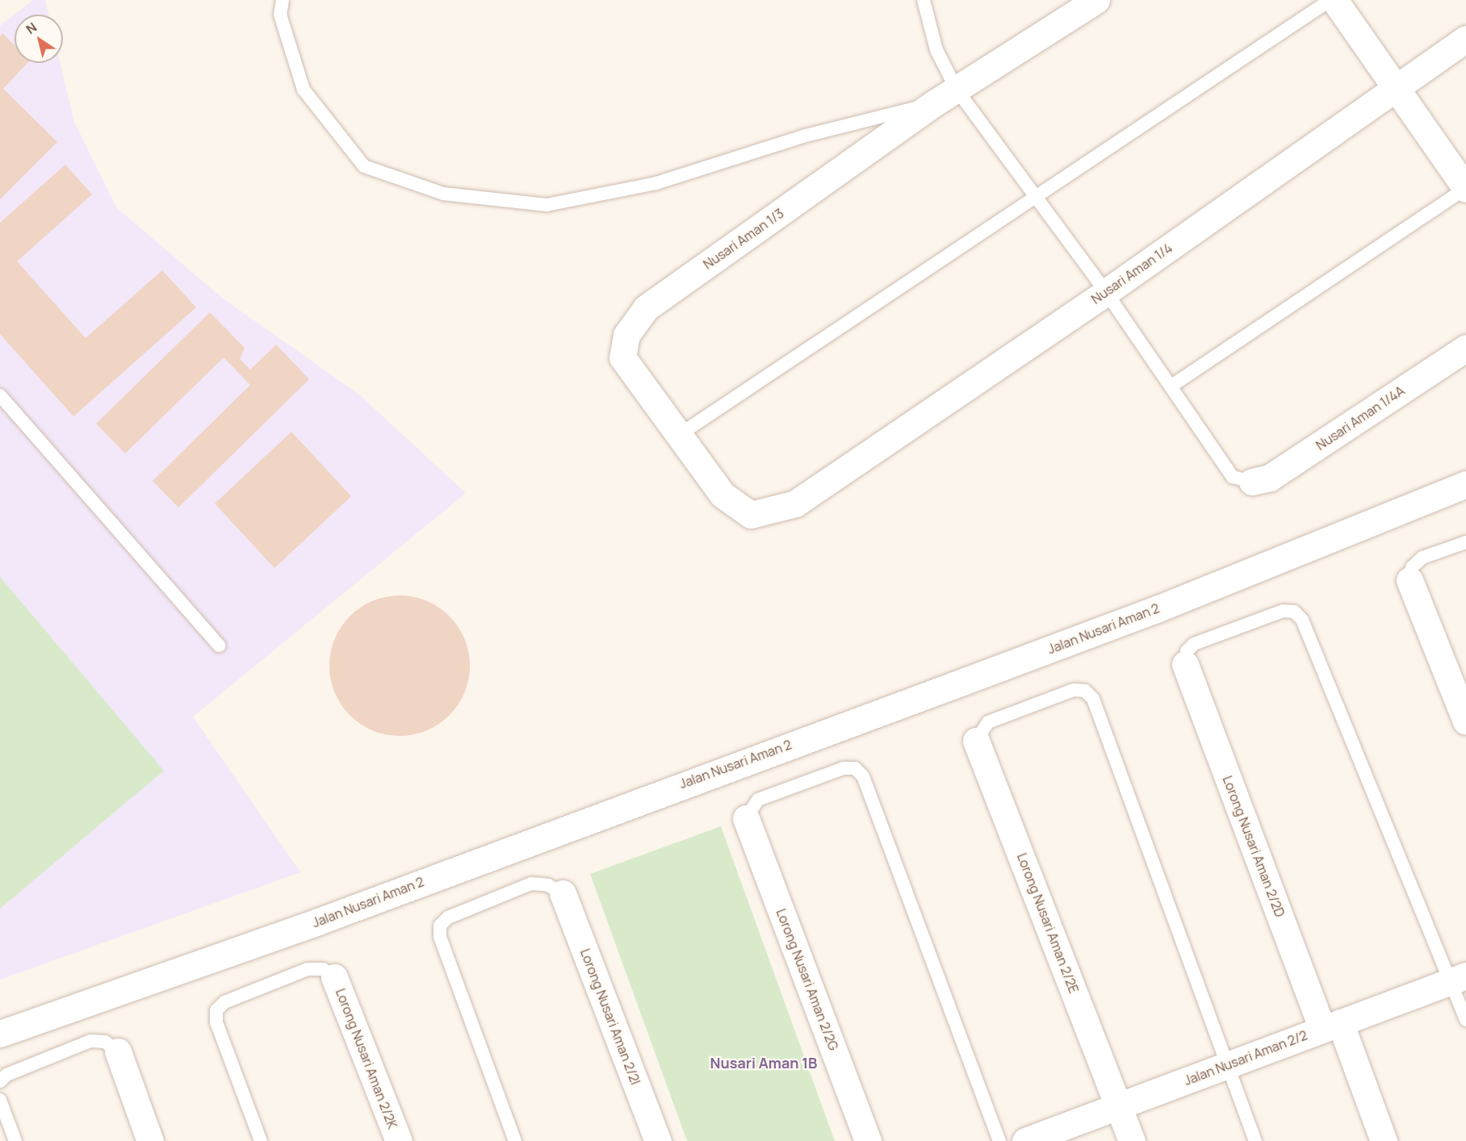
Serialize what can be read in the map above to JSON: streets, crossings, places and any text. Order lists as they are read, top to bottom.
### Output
{
  "streets": {
    "street": [
      "Nusari Aman 1/3",
      "Nusari Aman 1/4",
      "Nusari Aman 1/4A",
      "Jalan Nusari Aman 2",
      "Lorong Nusari Aman 2/2D",
      "Lorong Nusari Aman 2/2E",
      "Lorong Nusari Aman 2/2G",
      "Lorong Nusari Aman 2/2I",
      "Jalan Nusari Aman 2/2",
      "Lorong Nusari Aman 2/2K"
    ]
  },
  "crossings": [
    ["Nusari Aman 1/3", "Nusari Aman 1/4"],
    ["Lorong Nusari Aman 2/2D", "Jalan Nusari Aman 2/2"],
    ["Lorong Nusari Aman 2/2E", "Jalan Nusari Aman 2/2"]
  ],
  "districts": ["Nusari Aman 1B"],
  "north": "top left"
}
